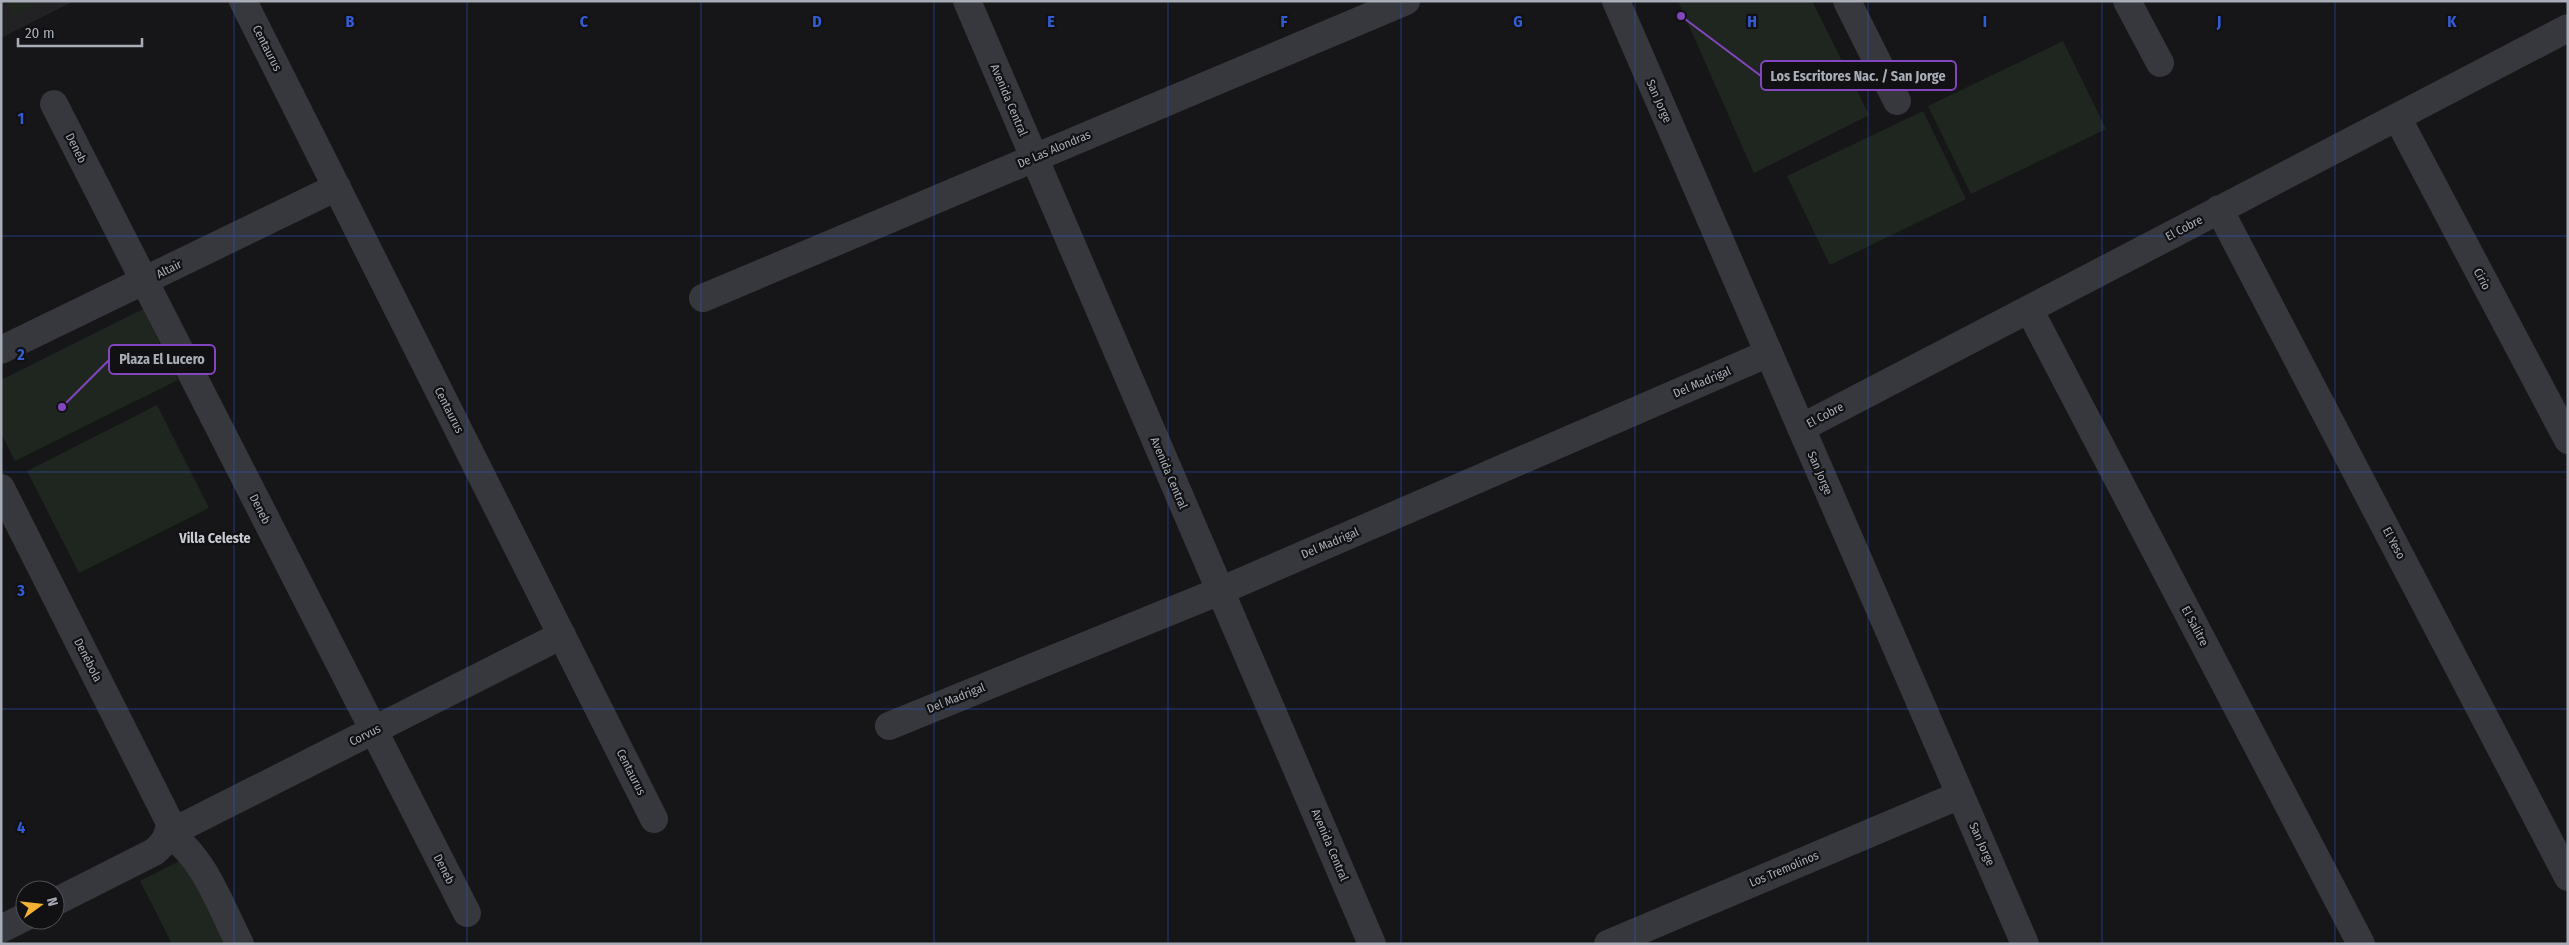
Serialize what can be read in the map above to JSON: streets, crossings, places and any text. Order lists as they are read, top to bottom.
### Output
{
  "streets": {
    "street": [
      "Centaurus",
      "Avenida Central",
      "San Jorge",
      "Deneb",
      "De Las Alondras",
      "El Cobre",
      "Altair",
      "Cirio",
      "Del Madrigal",
      "El Yeso",
      "El Salitre",
      "Denébola",
      "Corvus",
      "Los Tremolinos"
    ]
  },
  "crossings": [
    ["Centaurus", "Altair"],
    ["Centaurus", "Corvus"],
    ["Avenida Central", "De Las Alondras"],
    ["Avenida Central", "Del Madrigal"],
    ["San Jorge", "El Cobre"],
    ["San Jorge", "Del Madrigal"],
    ["San Jorge", "Los Tremolinos"],
    ["Deneb", "Altair"],
    ["Deneb", "Corvus"],
    ["El Cobre", "Cirio"],
    ["El Cobre", "El Yeso"],
    ["El Cobre", "El Salitre"],
    ["Denébola", "Corvus"]
  ],
  "districts": ["Villa Celeste"],
  "places": ["Los Escritores Nac. / San Jorge", "Plaza El Lucero"],
  "scale_bar": "20 m",
  "north": "right",
  "grid": {
    "columns": [
      "B",
      "C",
      "D",
      "E",
      "F",
      "G",
      "H",
      "I",
      "J",
      "K"
    ],
    "rows": [
      "1",
      "2",
      "3",
      "4"
    ]
  }
}
